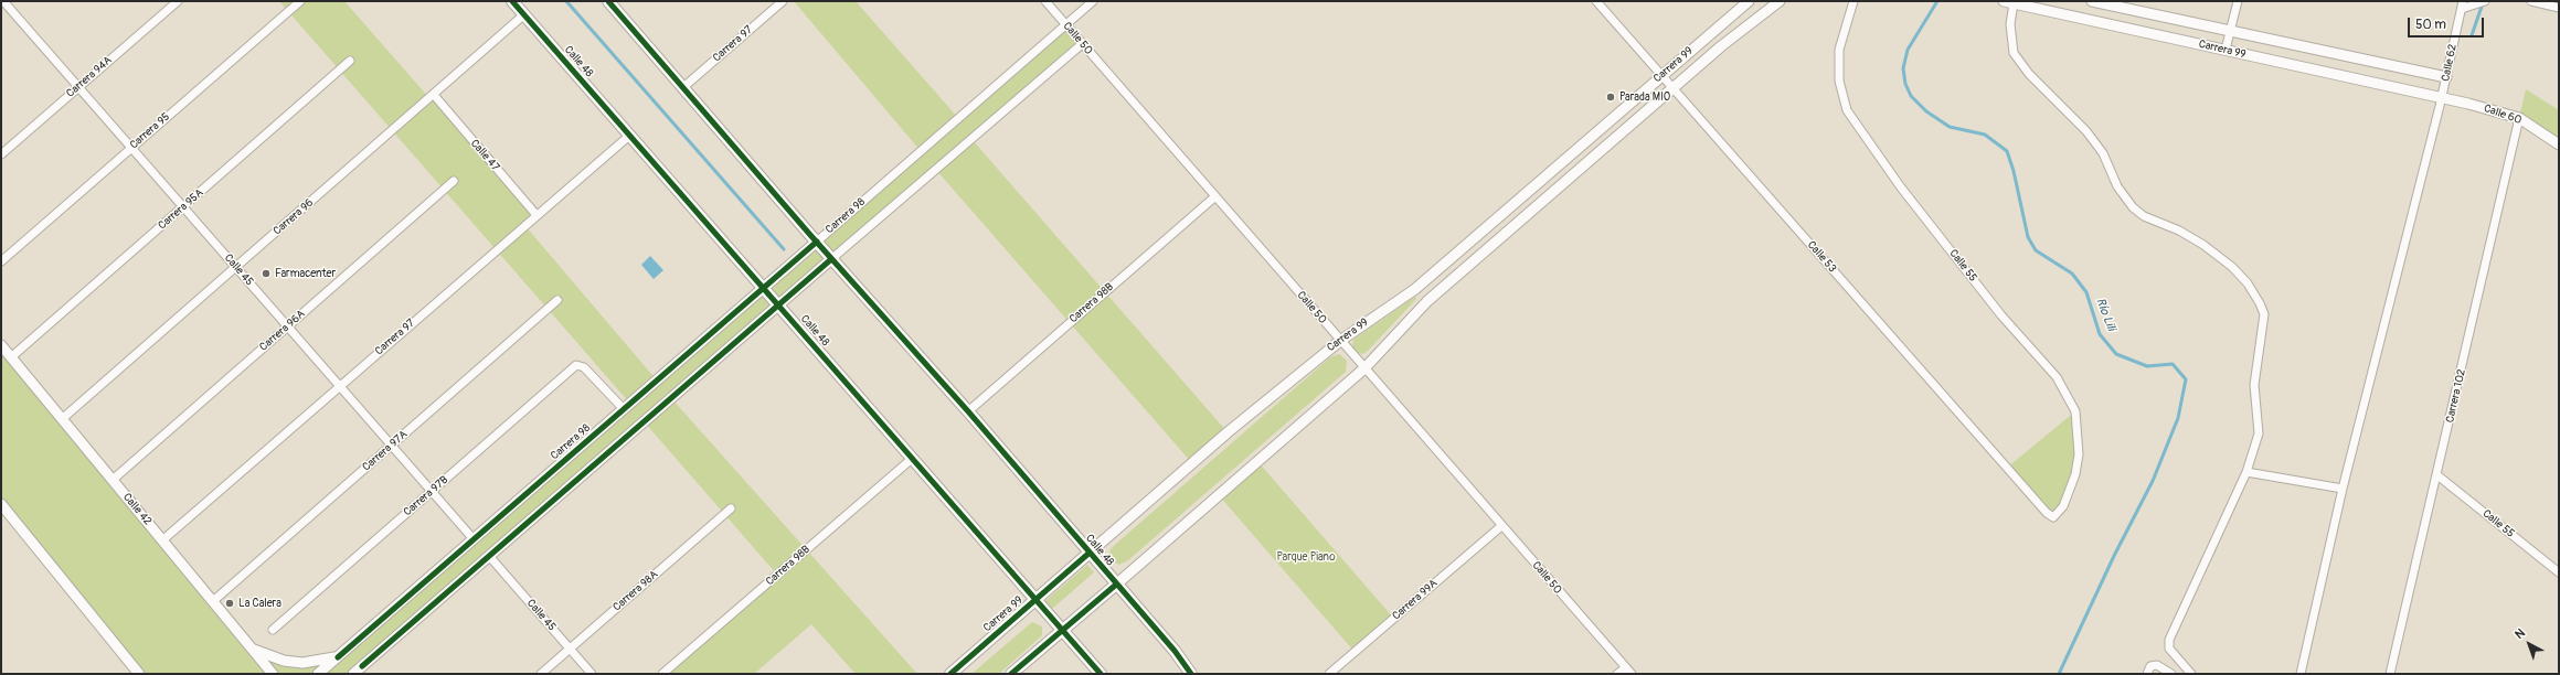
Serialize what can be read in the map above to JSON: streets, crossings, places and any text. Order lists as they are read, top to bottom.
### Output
{
  "streets": {
    "main road": ["Carrera 99", "Calle 48"],
    "street": [
      "Calle 50",
      "Carrera 97",
      "Calle 62",
      "Carrera 94A",
      "Calle 60",
      "Carrera 95",
      "Calle 47",
      "Carrera 95A",
      "Carrera 98",
      "Carrera 96",
      "Calle 53",
      "Calle 55",
      "Calle 45",
      "Carrera 98B",
      "Carrera 96A",
      "Carrera 102",
      "Carrera 97A",
      "Carrera 97B",
      "Calle 42",
      "Carrera 98A",
      "Carrera 99A"
    ]
  },
  "crossings": [
    ["Calle 50", "Carrera 99"],
    ["Calle 50", "Carrera 98"],
    ["Calle 50", "Carrera 98B"],
    ["Calle 50", "Carrera 99A"],
    ["Carrera 97", "Calle 48"],
    ["Carrera 97", "Calle 47"],
    ["Carrera 97", "Calle 45"],
    ["Carrera 97", "Calle 42"],
    ["Carrera 99", "Calle 48"],
    ["Carrera 99", "Calle 62"],
    ["Carrera 99", "Calle 60"],
    ["Carrera 99", "Calle 53"],
    ["Calle 48", "Carrera 98"],
    ["Calle 48", "Carrera 96"],
    ["Calle 48", "Carrera 98B"],
    ["Calle 62", "Calle 60"],
    ["Carrera 94A", "Calle 45"],
    ["Calle 60", "Carrera 102"],
    ["Carrera 95", "Calle 45"],
    ["Calle 47", "Carrera 96"],
    ["Carrera 95A", "Calle 45"],
    ["Carrera 95A", "Calle 42"],
    ["Carrera 98", "Calle 45"],
    ["Carrera 98", "Carrera 97B"],
    ["Carrera 96", "Calle 45"],
    ["Carrera 96", "Calle 42"],
    ["Calle 53", "Calle 55"],
    ["Calle 55", "Carrera 102"],
    ["Calle 45", "Carrera 96A"],
    ["Calle 45", "Carrera 97A"],
    ["Calle 45", "Carrera 97B"],
    ["Calle 45", "Carrera 98A"],
    ["Carrera 96A", "Calle 42"],
    ["Carrera 97A", "Calle 42"]
  ],
  "water": ["Río Lili"],
  "parks": ["Parque Piano"],
  "places": ["Parada MIO", "Farmacenter", "La Calera"],
  "scale_bar": "50 m",
  "north": "top left"
}
